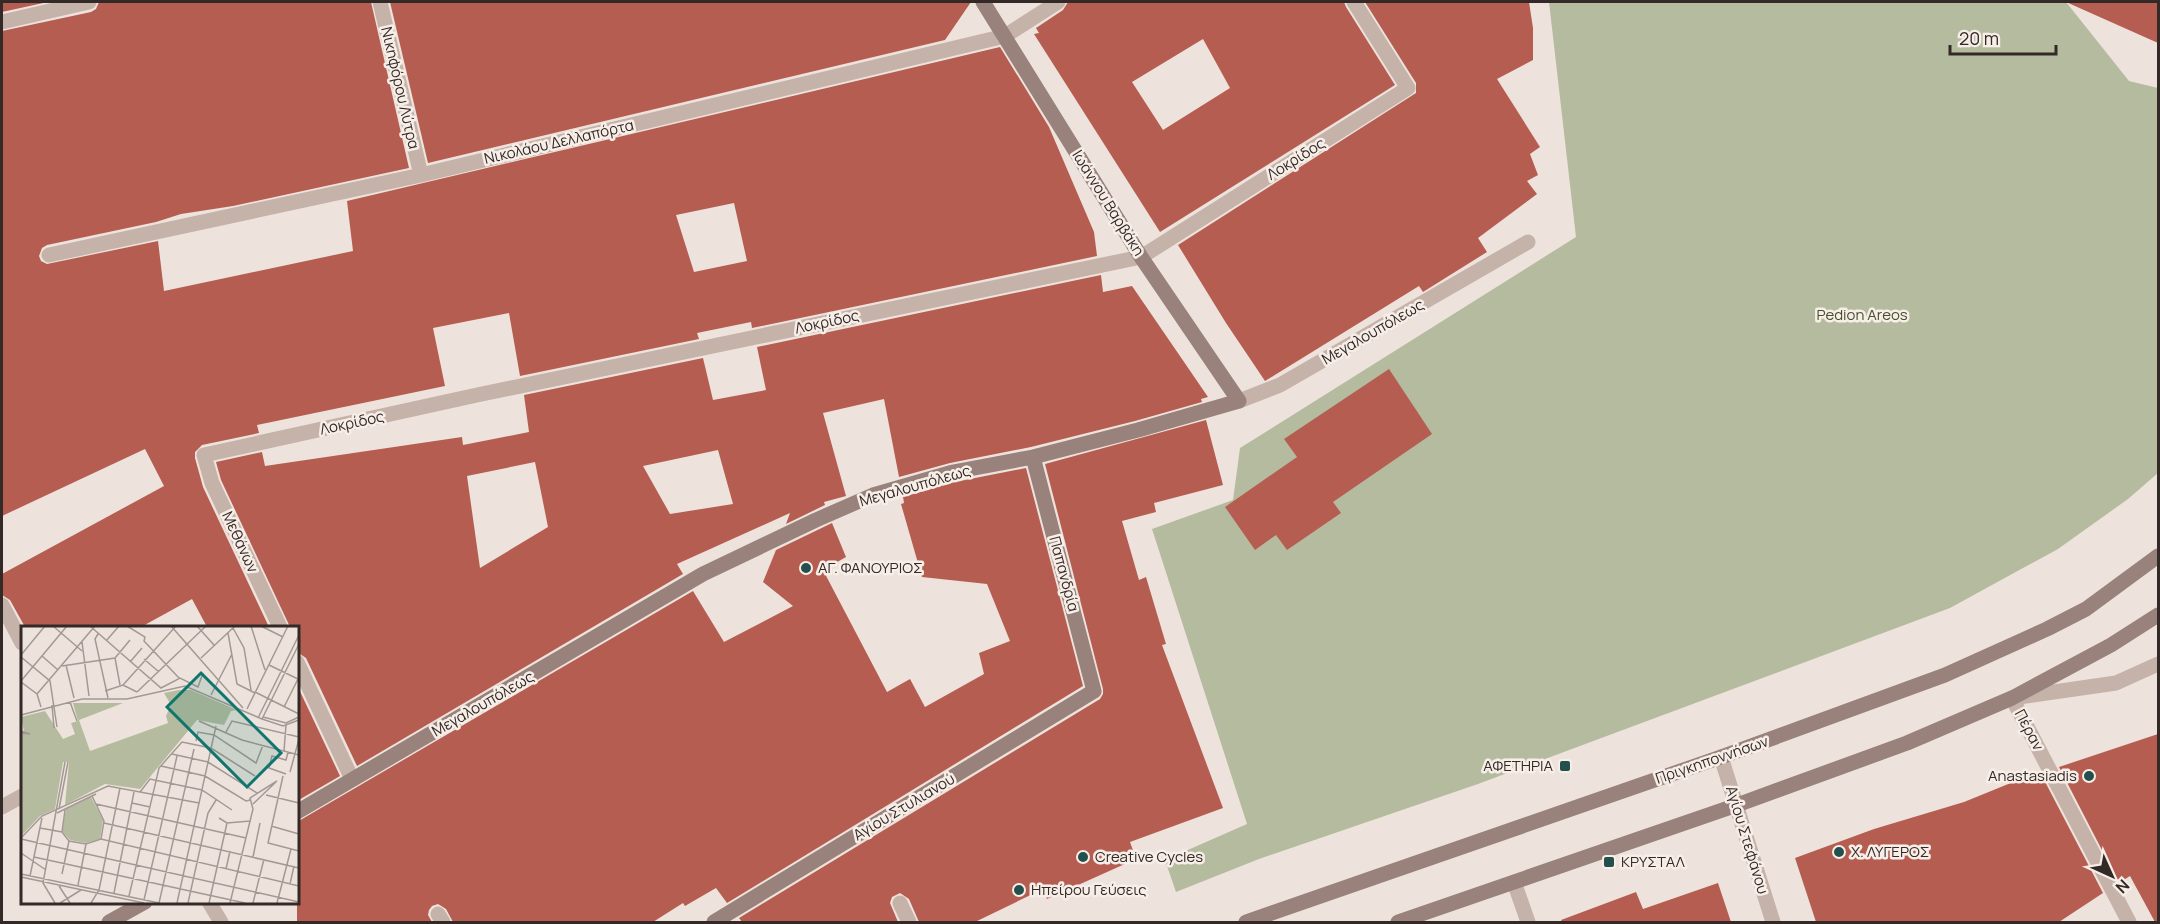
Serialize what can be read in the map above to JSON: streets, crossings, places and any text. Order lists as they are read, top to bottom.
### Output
{
  "streets": {
    "street": [
      "Νικηφόρου Λύτρα",
      "Νικολάου Δελλαπόρτα",
      "Λοκρίδος",
      "Ιωάννου Βαρβάκη",
      "Μεγαλουπόλεως",
      "Μεθάνων",
      "Παπανδρία",
      "Πέραν",
      "Πριγκηποννήσων",
      "Αγίου Στυλιανού",
      "Αγίου Στεφάνου"
    ]
  },
  "crossings": [
    ["Νικηφόρου Λύτρα", "Νικολάου Δελλαπόρτα"],
    ["Νικολάου Δελλαπόρτα", "Ιωάννου Βαρβάκη"],
    ["Λοκρίδος", "Ιωάννου Βαρβάκη"],
    ["Λοκρίδος", "Μεθάνων"],
    ["Ιωάννου Βαρβάκη", "Μεγαλουπόλεως"],
    ["Μεγαλουπόλεως", "Παπανδρία"],
    ["Παπανδρία", "Αγίου Στυλιανού"],
    ["Πριγκηποννήσων", "Αγίου Στεφάνου"]
  ],
  "parks": ["Pedion Areos"],
  "places": {
    "other": [
      "ΑΓ. ΦΑΝΟΥΡΙΟΣ",
      "Anastasiadis",
      "Χ. ΛΥΓΕΡΟΣ",
      "Creative Cycles",
      "Ηπείρου Γεύσεις"
    ],
    "transit": ["ΑΦΕΤΗΡΙΑ", "ΚΡΥΣΤΑΛ"]
  },
  "scale_bar": "20 m",
  "north": "bottom right"
}
